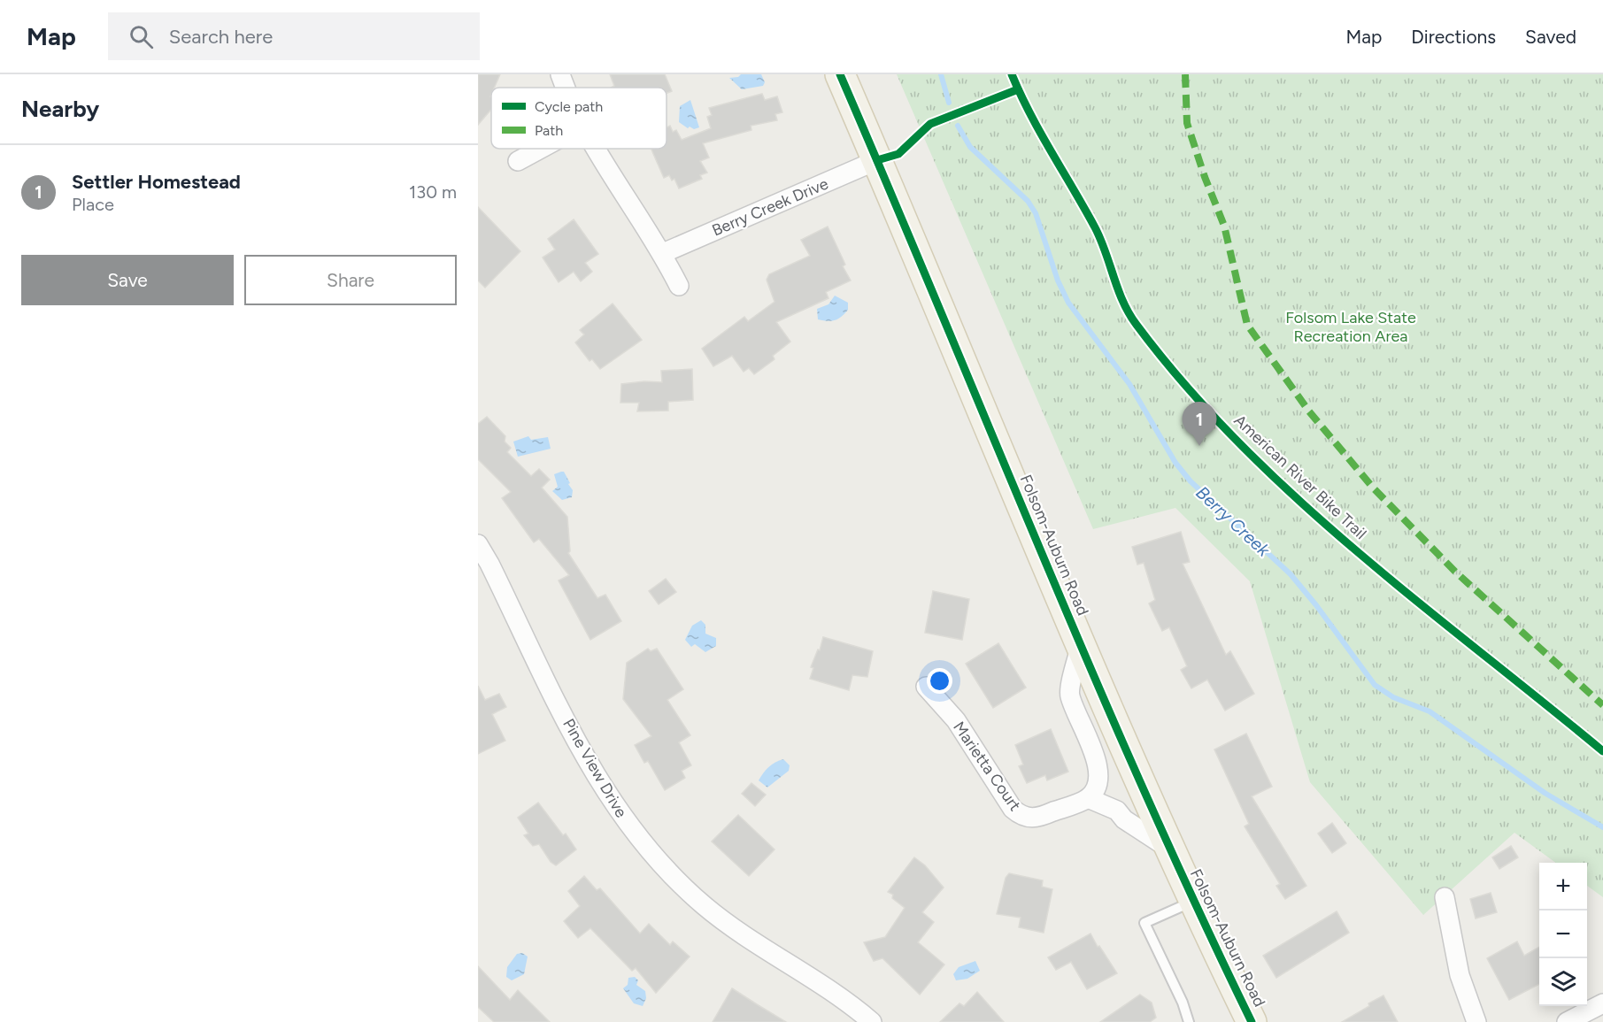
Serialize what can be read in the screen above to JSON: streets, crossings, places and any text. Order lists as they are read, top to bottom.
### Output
{
  "streets": {
    "main road": ["Folsom-Auburn Road"],
    "street": ["Berry Creek Drive", "Marietta Court", "Pine View Drive"],
    "cycle path": ["American River Bike Trail"]
  },
  "crossings": [
    ["Berry Creek Drive", "Folsom-Auburn Road"]
  ],
  "water": ["Berry Creek"],
  "parks": ["Folsom Lake State Recreation Area"],
  "legend": ["Cycle path", "Path"],
  "page": {
    "header": "Map",
    "search": "Search here",
    "nav": ["Map", "Directions", "Saved"],
    "heading": "Nearby",
    "list": [
      {
        "mark": "1",
        "name": "Settler Homestead",
        "note": "Place",
        "value": "130 m"
      }
    ],
    "buttons": ["Save", "Share"],
    "pins": "1",
    "map_buttons": ["+", "−"]
  }
}
